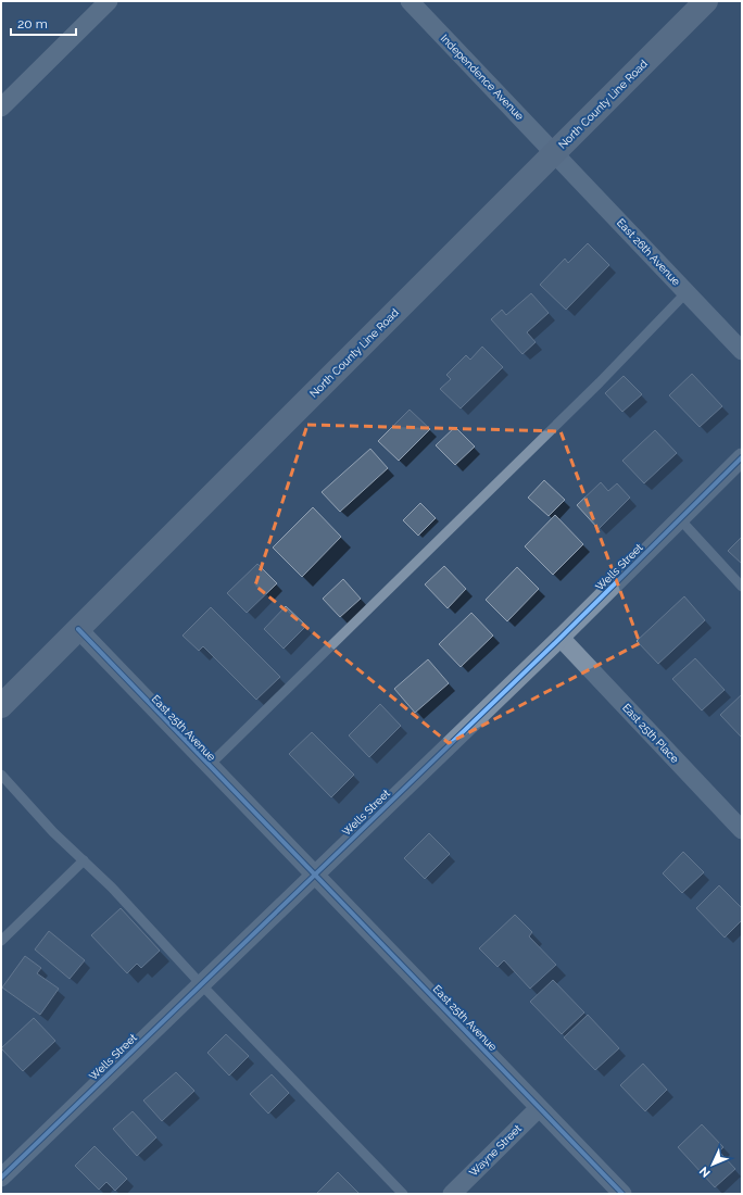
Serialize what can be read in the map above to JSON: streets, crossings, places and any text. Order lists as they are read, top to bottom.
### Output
{
  "streets": {
    "main road": ["North County Line Road"],
    "street": [
      "Independence Avenue",
      "East 26th Avenue",
      "Wells Street",
      "East 25th Avenue",
      "East 25th Place",
      "Wayne Street"
    ]
  },
  "crossings": [
    ["Independence Avenue", "North County Line Road"],
    ["Independence Avenue", "East 26th Avenue"],
    ["North County Line Road", "East 26th Avenue"],
    ["North County Line Road", "East 25th Avenue"],
    ["Wells Street", "East 25th Avenue"],
    ["Wells Street", "East 25th Place"],
    ["East 25th Avenue", "Wayne Street"]
  ],
  "scale_bar": "20 m",
  "north": "bottom left"
}
